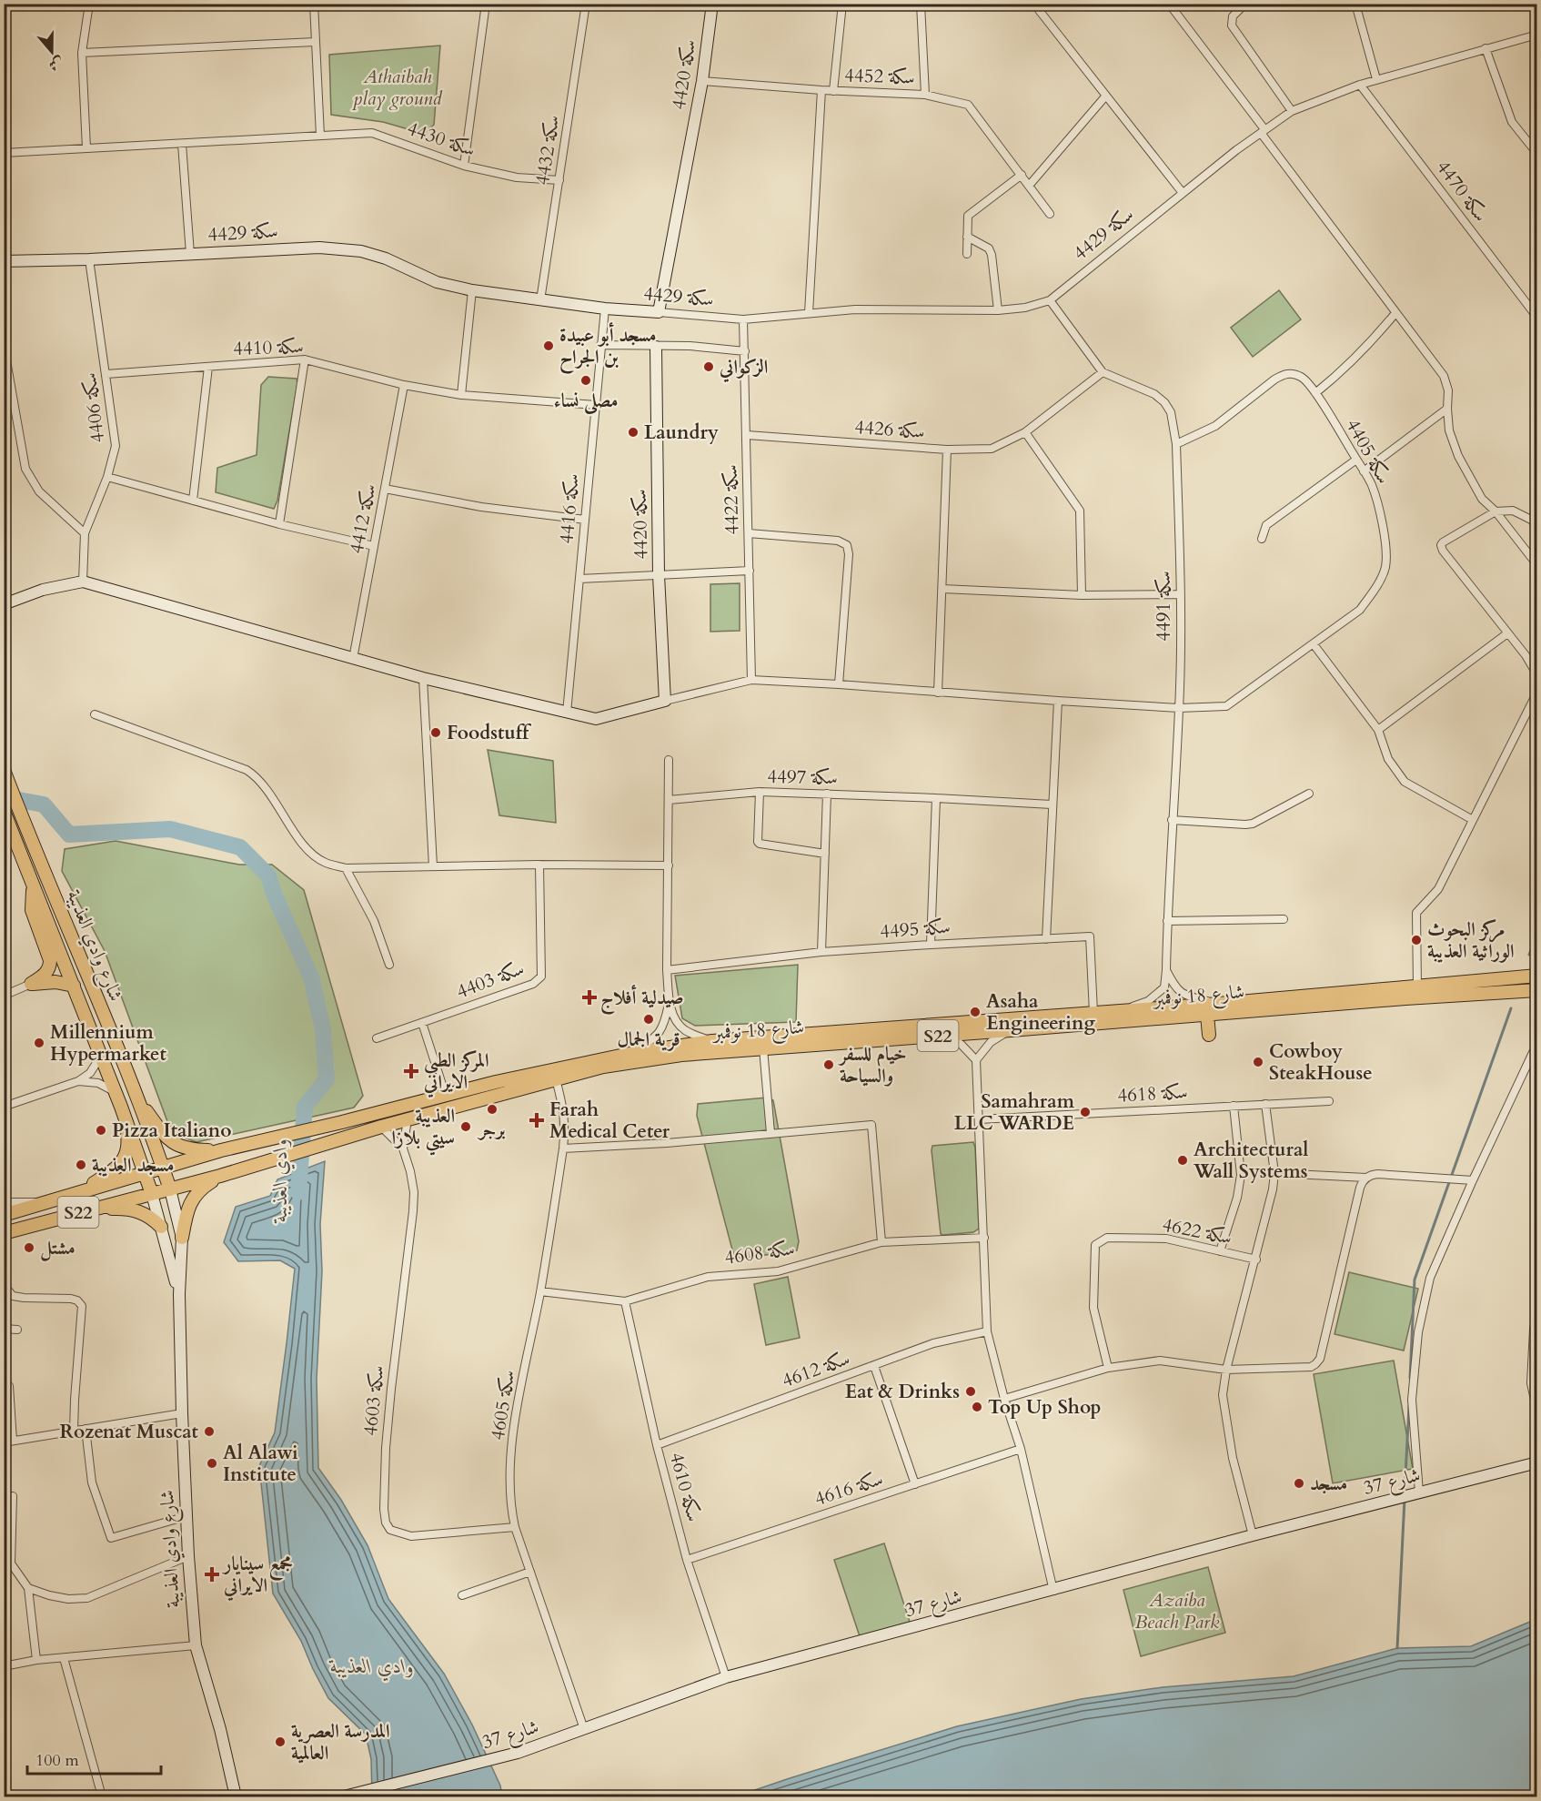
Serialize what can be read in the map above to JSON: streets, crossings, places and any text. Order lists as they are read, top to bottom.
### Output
{
  "streets": {
    "main road": ["شارع وادي العذيبة", "شارع 18 نوفمبر", "S22"],
    "street": [
      "سكة 4420",
      "سكة 4452",
      "سكة 4430",
      "سكة 4432",
      "سكة 4470",
      "سكة 4429",
      "سكة 4410",
      "سكة 4406",
      "سكة 4426",
      "سكة 4405",
      "سكة 4422",
      "سكة 4416",
      "سكة 4412",
      "سكة 4491",
      "سكة 4497",
      "سكة 4495",
      "سكة 4403",
      "سكة 4618",
      "سكة 4622",
      "سكة 4608",
      "سكة 4612",
      "سكة 4603",
      "سكة 4605",
      "شارع 37",
      "سكة 4610",
      "سكة 4616"
    ]
  },
  "crossings": [
    ["سكة 4420", "سكة 4452"],
    ["سكة 4420", "سكة 4429"],
    ["سكة 4420", "سكة 4405"],
    ["سكة 4430", "سكة 4432"],
    ["سكة 4432", "سكة 4429"],
    ["سكة 4470", "سكة 4429"],
    ["سكة 4429", "سكة 4406"],
    ["سكة 4429", "سكة 4422"],
    ["سكة 4429", "سكة 4416"],
    ["سكة 4410", "سكة 4406"],
    ["سكة 4410", "سكة 4416"],
    ["سكة 4410", "سكة 4412"],
    ["سكة 4426", "سكة 4422"],
    ["سكة 4426", "سكة 4491"],
    ["سكة 4405", "سكة 4422"],
    ["سكة 4405", "سكة 4491"],
    ["سكة 4491", "شارع 18 نوفمبر"],
    ["سكة 4495", "شارع 18 نوفمبر"],
    ["شارع وادي العذيبة", "شارع 18 نوفمبر"],
    ["شارع 18 نوفمبر", "سكة 4603"],
    ["شارع 18 نوفمبر", "سكة 4605"],
    ["سكة 4608", "سكة 4605"],
    ["سكة 4608", "سكة 4610"],
    ["سكة 4612", "سكة 4610"],
    ["سكة 4603", "سكة 4605"],
    ["سكة 4605", "شارع 37"],
    ["شارع 37", "سكة 4610"],
    ["سكة 4610", "سكة 4616"]
  ],
  "water": ["وادي العذيبة"],
  "parks": ["Athaibah play ground", "Azaiba Beach Park"],
  "places": {
    "other": [
      "مسجد أبو عبيدة بن الجراح",
      "الزكواني",
      "مصلى نساء",
      "Laundry",
      "Foodstuff",
      "مركز البحوث الوراثية العذيبة",
      "Asaha Engineering",
      "قرية الجمال",
      "Millennium Hypermarket",
      "Cowboy SteakHouse",
      "خيام للسفر والسياحة",
      "برجر",
      "Samahram LLC WARDE",
      "العذيبة سيتي بلازا",
      "Pizza Italiano",
      "Architectural Wall Systems",
      "مسجد العذيبة",
      "مشتل",
      "Eat & Drinks",
      "Top Up Shop",
      "Rozenat Muscat",
      "Al Alawi Institute",
      "مسجد",
      "المدرسة العصرية العالمية"
    ],
    "health": [
      "صيدلية أفلاج",
      "المركز الطبي الايراني",
      "Farah Medical Ceter",
      "مجمع سينايار الايراني"
    ]
  },
  "scale_bar": "100 m",
  "north": "bottom"
}
